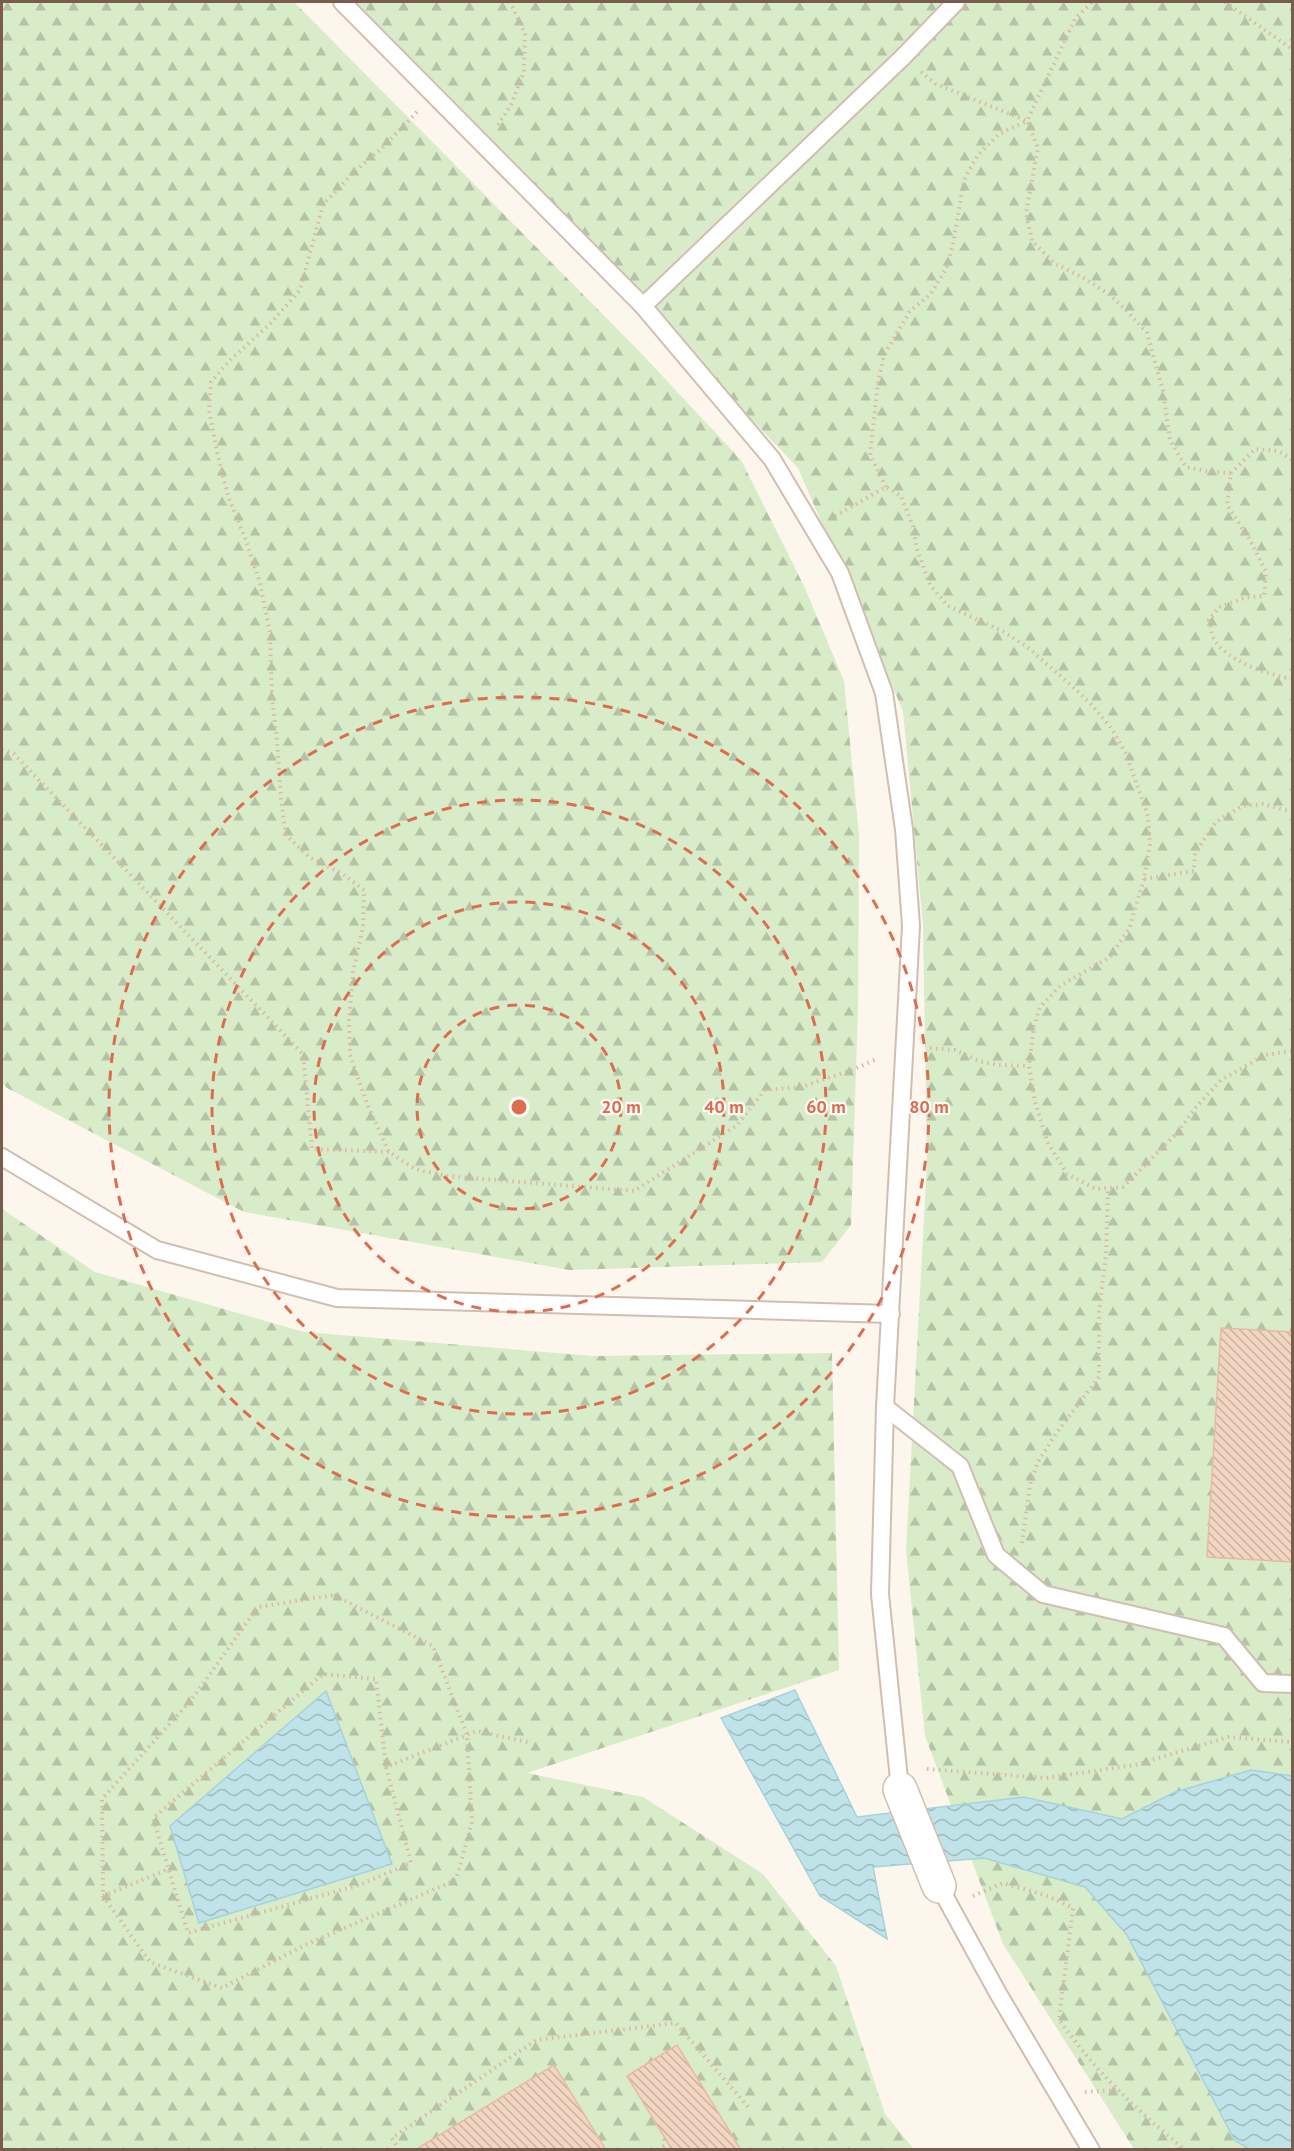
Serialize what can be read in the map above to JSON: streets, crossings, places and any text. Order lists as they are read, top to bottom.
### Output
{
  "rings": [
    "20 m",
    "40 m",
    "60 m",
    "80 m"
  ]
}
